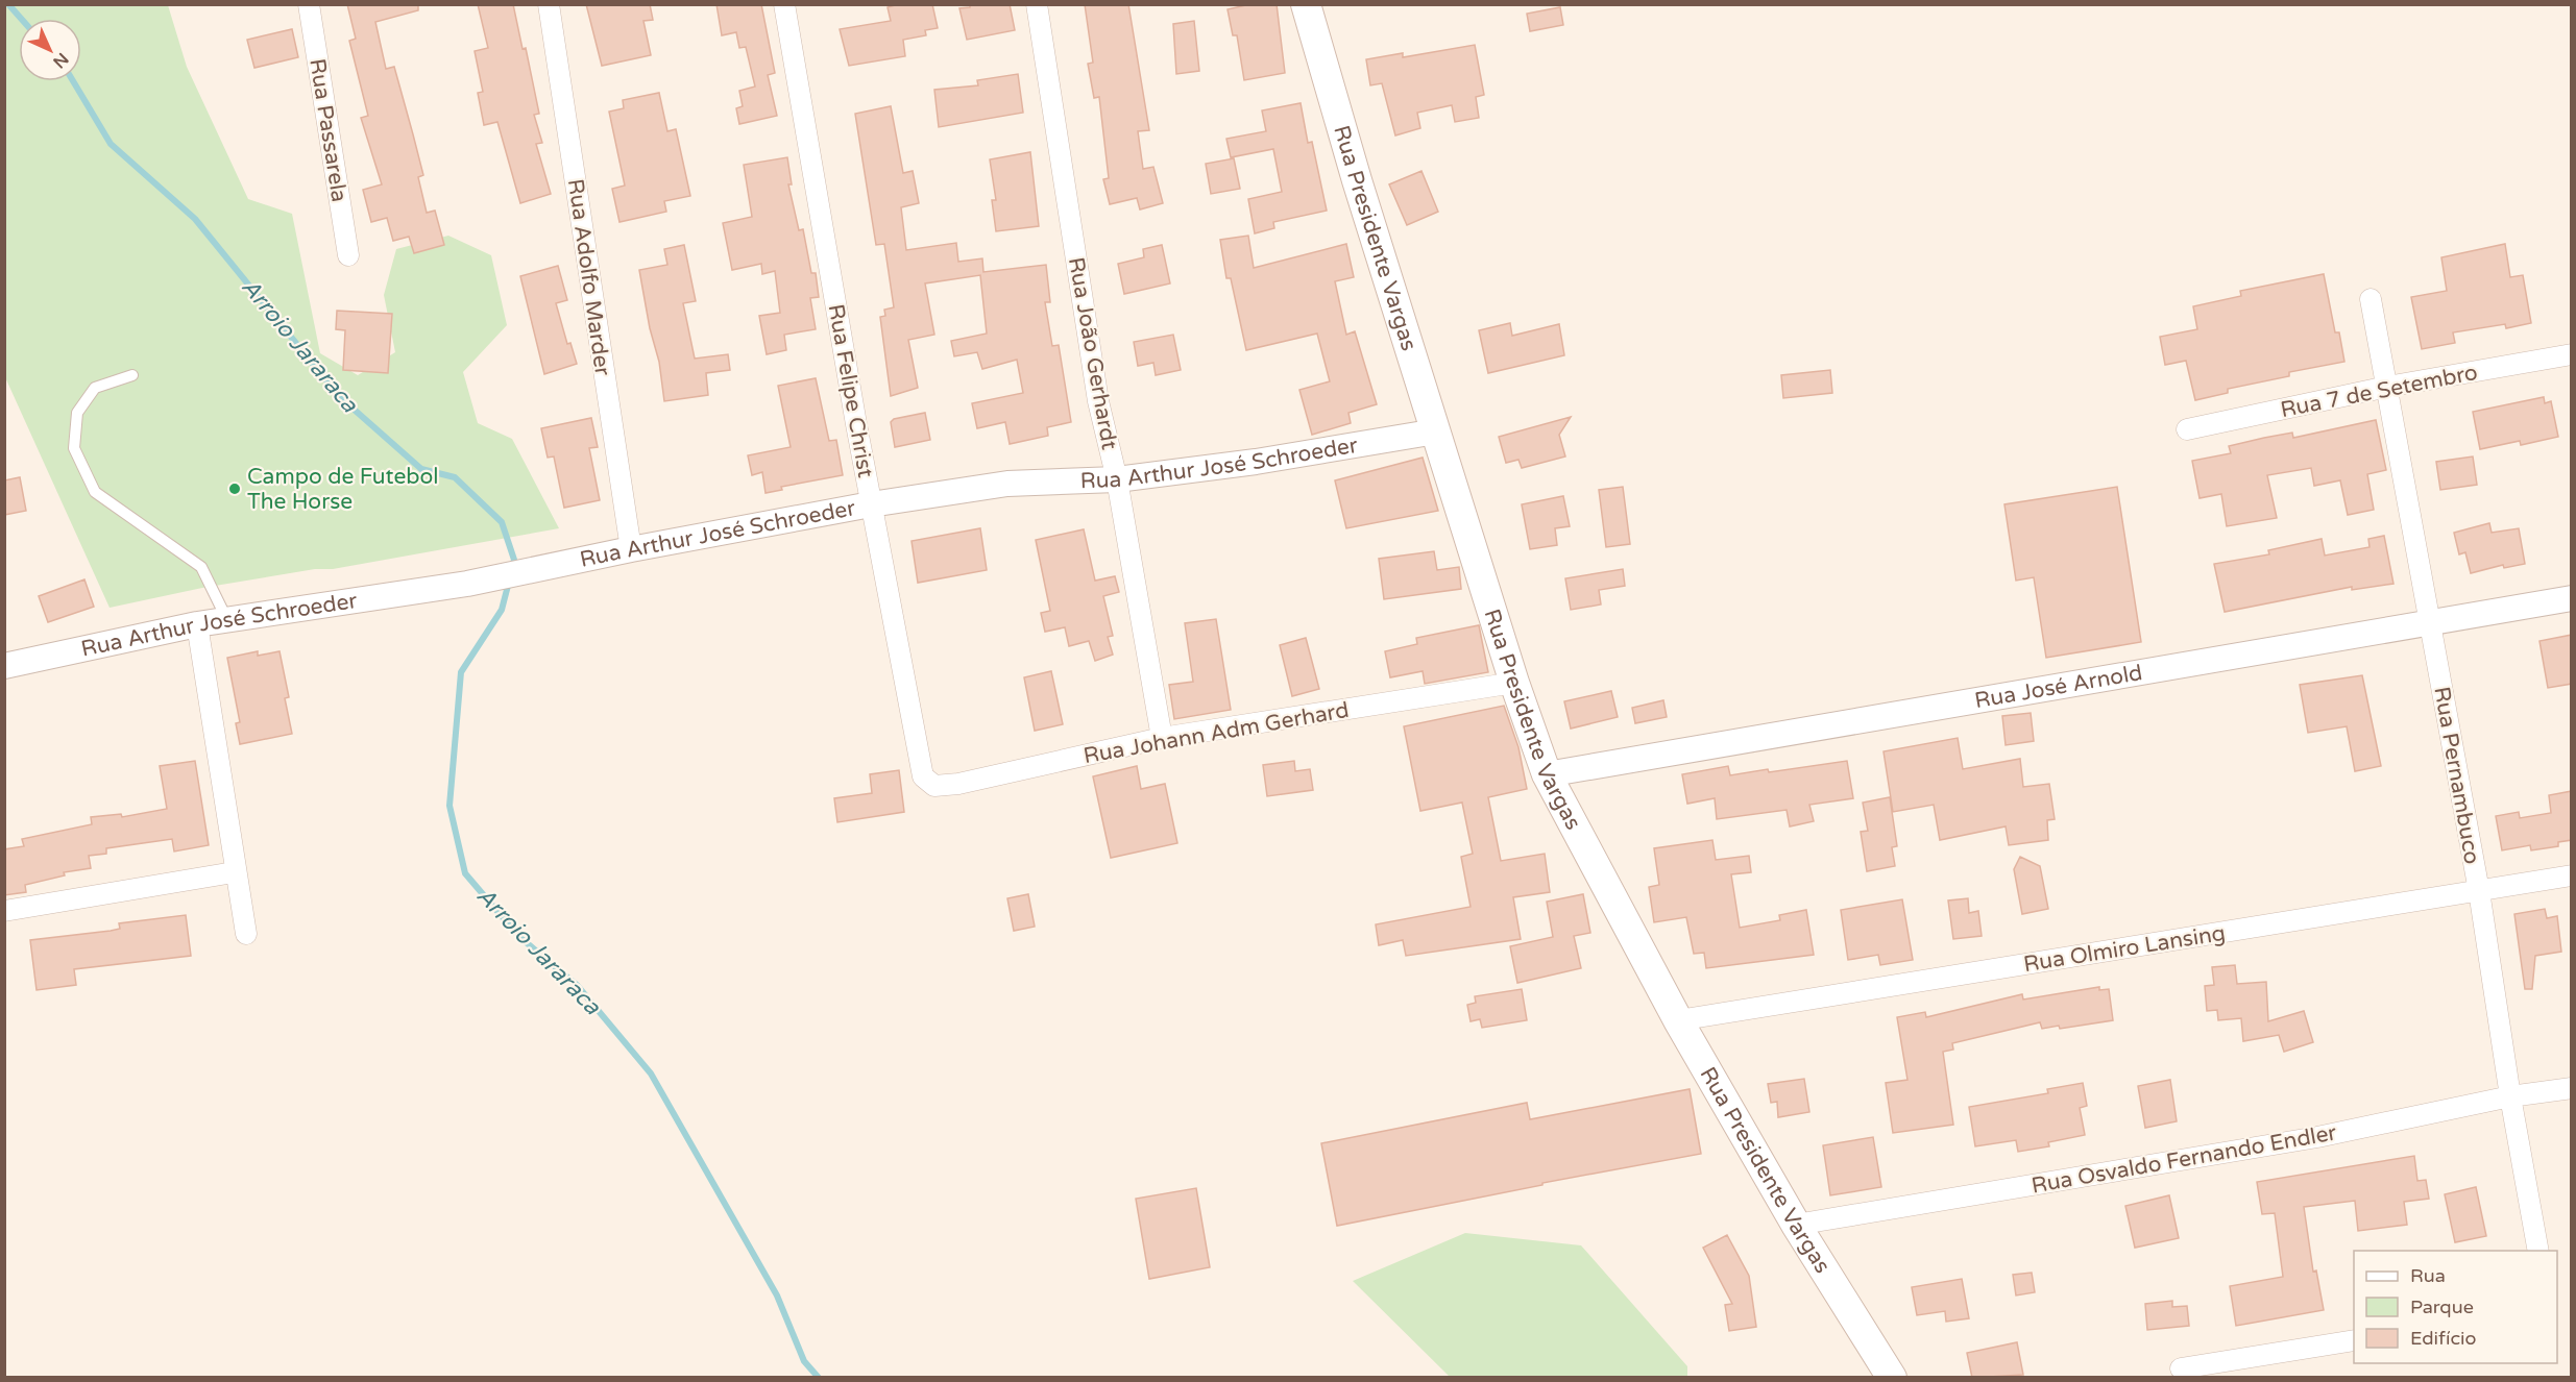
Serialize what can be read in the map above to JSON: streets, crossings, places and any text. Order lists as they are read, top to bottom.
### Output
{
  "streets": {
    "main road": ["Rua Presidente Vargas"],
    "street": [
      "Rua Passarela",
      "Rua Adolfo Marder",
      "Rua João Gerhardt",
      "Rua Felipe Christ",
      "Rua 7 de Setembro",
      "Rua Arthur José Schroeder",
      "Rua José Arnold",
      "Rua Johann Adm Gerhard",
      "Rua Pernambuco",
      "Rua Olmiro Lansing",
      "Rua Osvaldo Fernando Endler"
    ]
  },
  "crossings": [
    ["Rua Presidente Vargas", "Rua Arthur José Schroeder"],
    ["Rua Presidente Vargas", "Rua José Arnold"],
    ["Rua Presidente Vargas", "Rua Johann Adm Gerhard"],
    ["Rua Presidente Vargas", "Rua Olmiro Lansing"],
    ["Rua Presidente Vargas", "Rua Osvaldo Fernando Endler"],
    ["Rua Adolfo Marder", "Rua Arthur José Schroeder"],
    ["Rua João Gerhardt", "Rua Arthur José Schroeder"],
    ["Rua João Gerhardt", "Rua Johann Adm Gerhard"],
    ["Rua Felipe Christ", "Rua Arthur José Schroeder"],
    ["Rua Felipe Christ", "Rua Johann Adm Gerhard"],
    ["Rua 7 de Setembro", "Rua Pernambuco"],
    ["Rua José Arnold", "Rua Pernambuco"],
    ["Rua Pernambuco", "Rua Olmiro Lansing"],
    ["Rua Pernambuco", "Rua Osvaldo Fernando Endler"]
  ],
  "water": ["Arroio Jararaca"],
  "places": ["Campo de Futebol The Horse"],
  "legend": ["Rua", "Parque", "Edifício"],
  "north": "bottom right"
}
